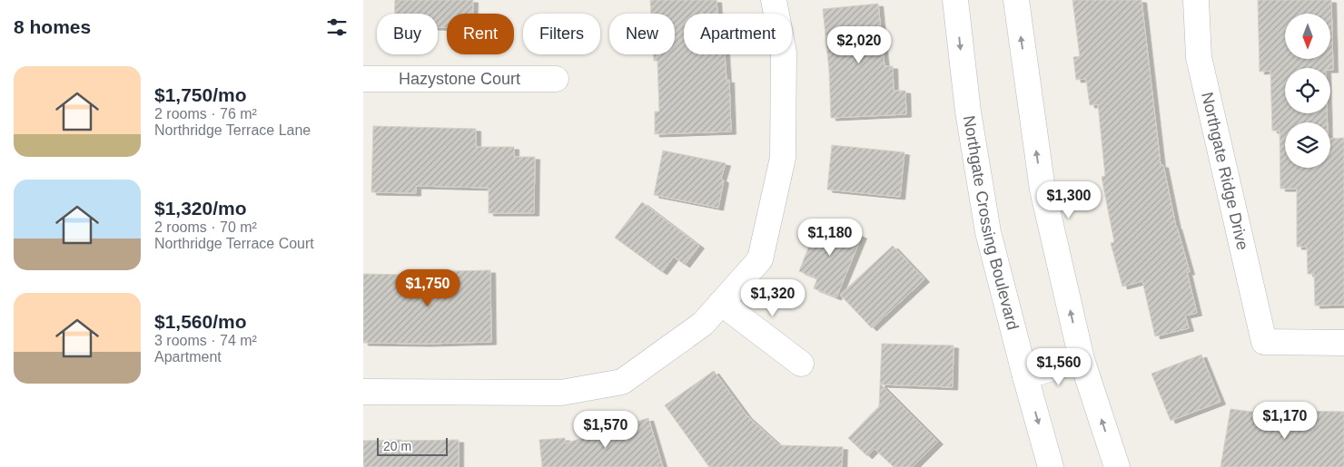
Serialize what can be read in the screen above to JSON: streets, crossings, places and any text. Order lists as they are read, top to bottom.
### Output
{
  "streets": {
    "street": ["Hazystone Court", "Northgate Ridge Drive", "Northgate Crossing Boulevard"]
  },
  "scale_bar": "20 m",
  "north": "bottom",
  "page": {
    "heading": "8 homes",
    "chip": [
      "Buy",
      "Rent",
      "Filters",
      "New",
      "Apartment"
    ],
    "price": [
      "$2,020",
      "$1,300",
      "$1,180",
      "$1,750",
      "$1,320",
      "$1,560",
      "$1,170",
      "$1,570"
    ],
    "list": [
      {
        "name": "$1,750/mo",
        "note": "2 rooms · 76 m² · Northridge Terrace Lane"
      },
      {
        "name": "$1,320/mo",
        "note": "2 rooms · 70 m² · Northridge Terrace Court"
      },
      {
        "name": "$1,560/mo",
        "note": "3 rooms · 74 m² · Apartment"
      }
    ],
    "scale": "20 m"
  }
}
